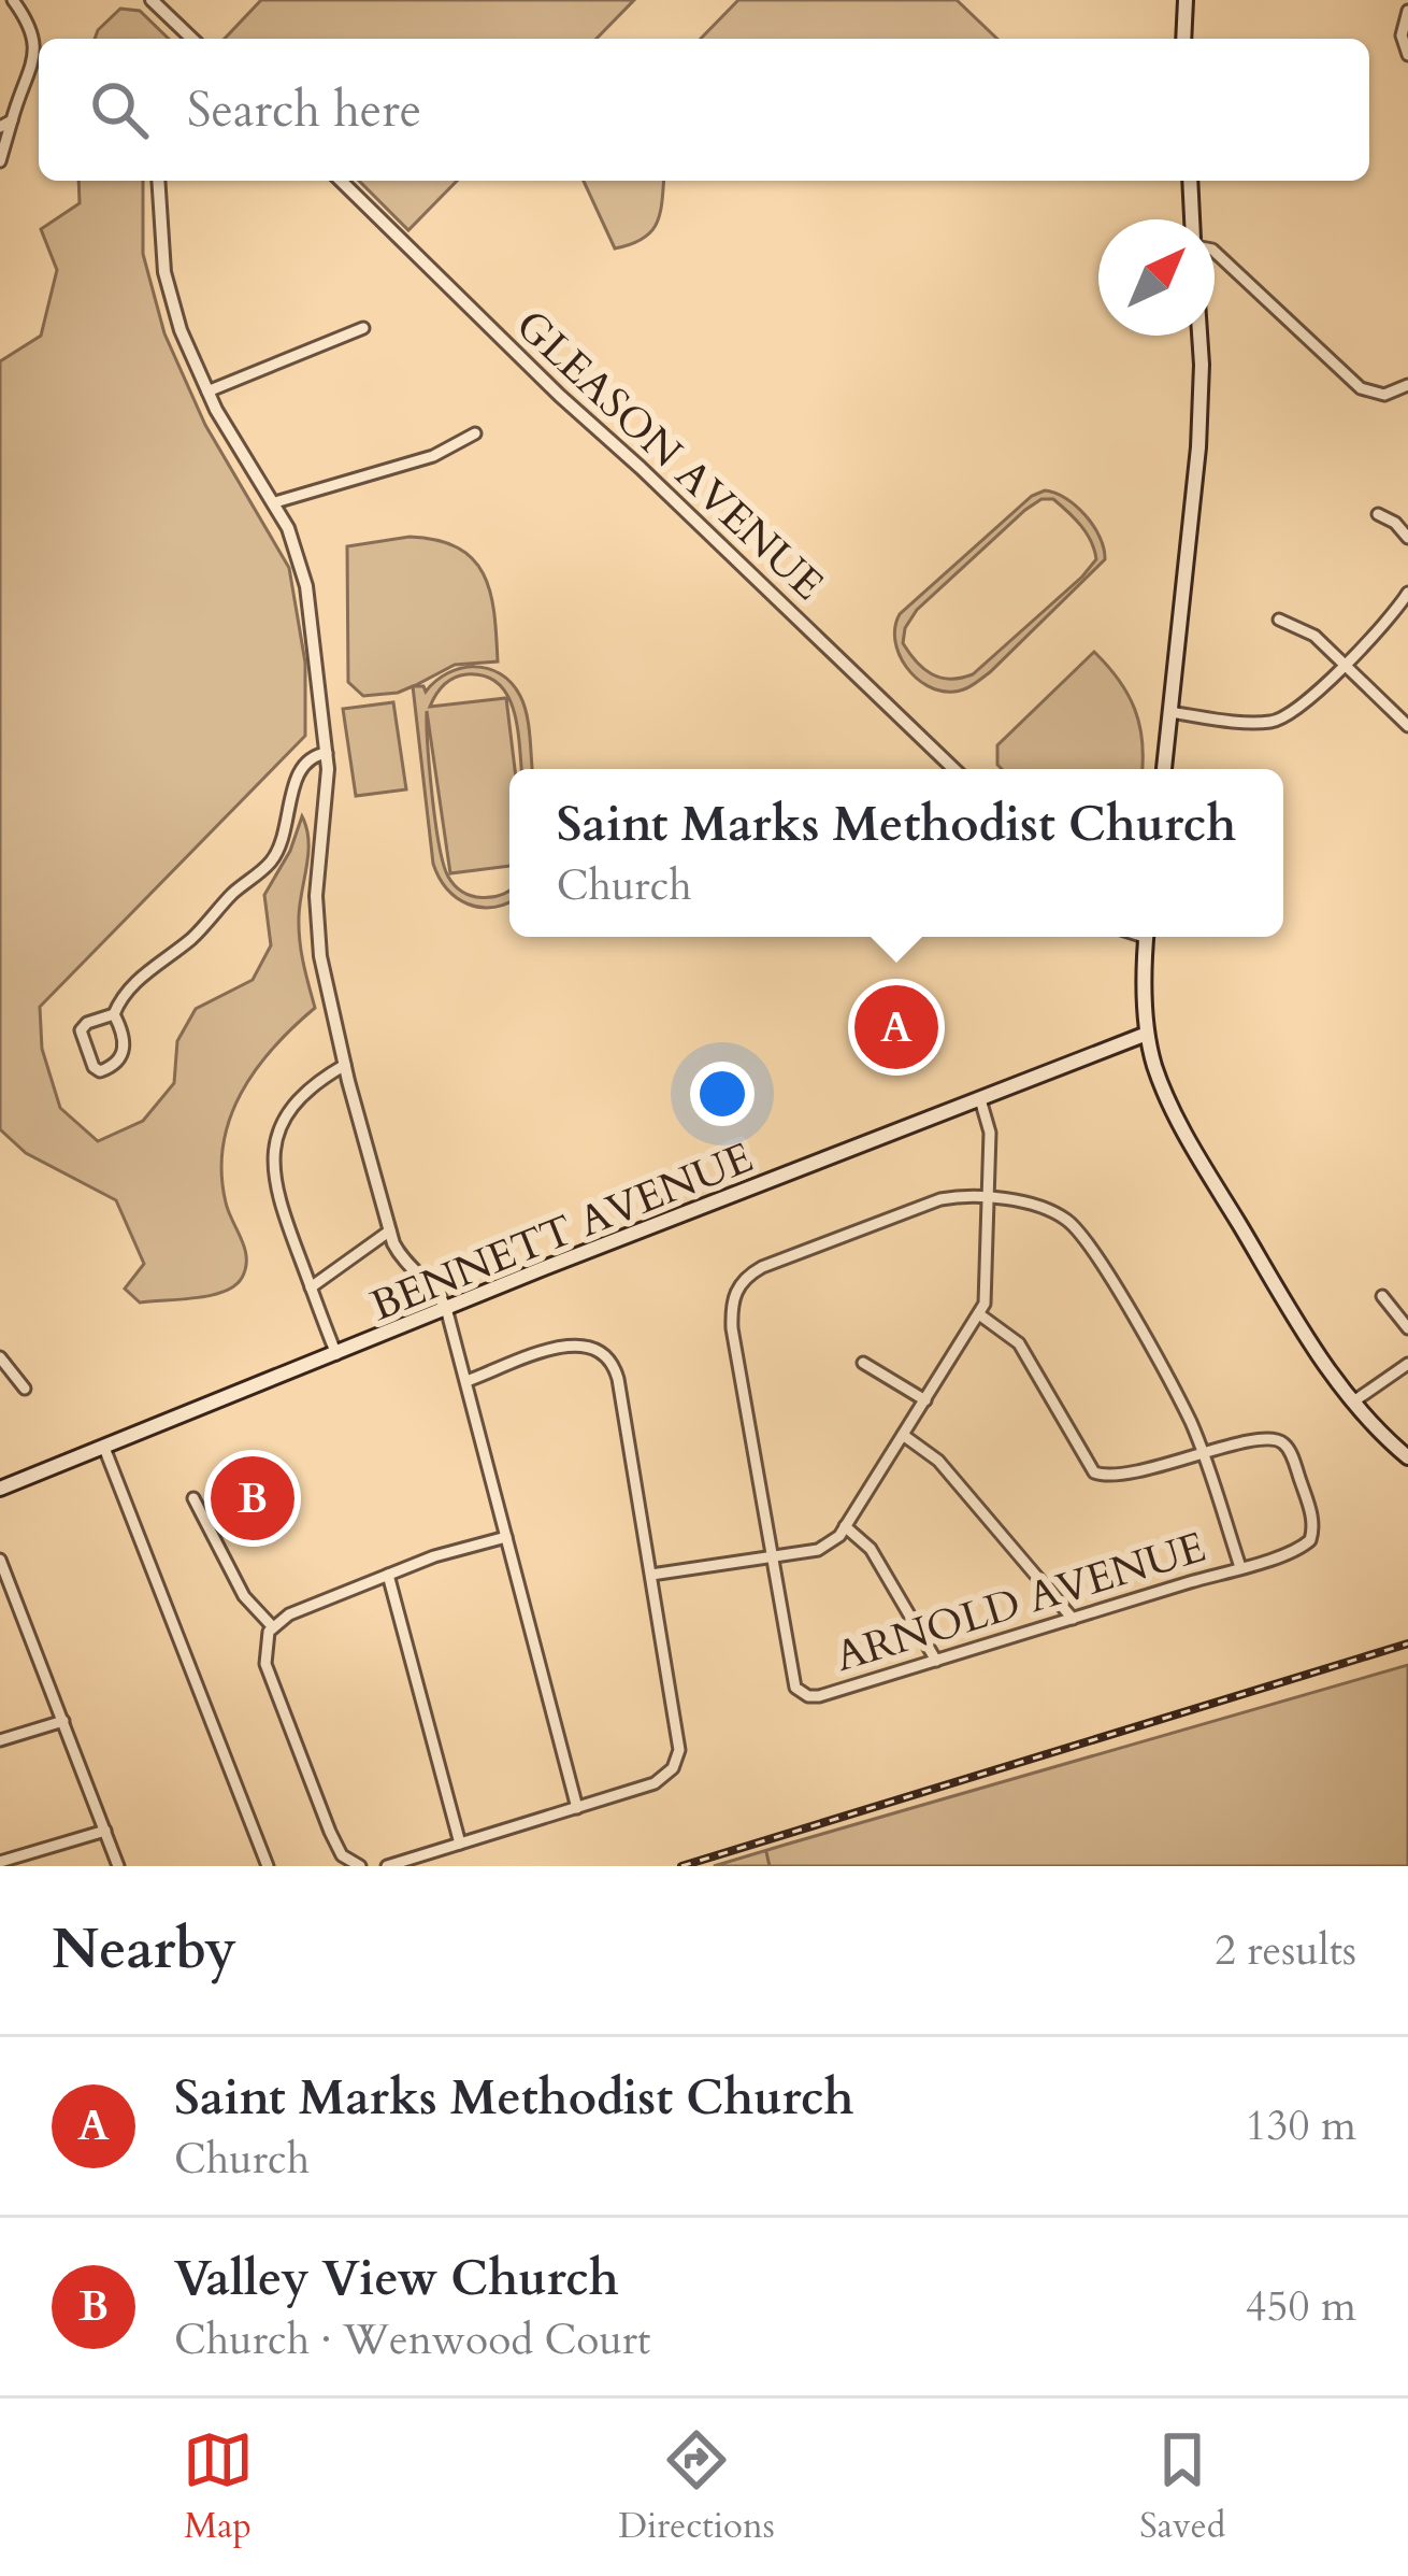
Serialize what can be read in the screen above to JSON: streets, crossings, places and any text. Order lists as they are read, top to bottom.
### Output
{
  "streets": {
    "main road": ["BENNETT AVENUE"],
    "street": ["GLEASON AVENUE", "ARNOLD AVENUE"]
  },
  "north": "top right",
  "page": {
    "search": "Search here",
    "popup": ["Saint Marks Methodist Church", "Church"],
    "pins": ["A", "B"],
    "heading": ["Nearby", "2 results"],
    "list": [
      {
        "mark": "A",
        "name": "Saint Marks Methodist Church",
        "note": "Church",
        "value": "130 m"
      },
      {
        "mark": "B",
        "name": "Valley View Church",
        "note": "Church · Wenwood Court",
        "value": "450 m"
      }
    ],
    "nav": ["Map", "Directions", "Saved"]
  }
}
